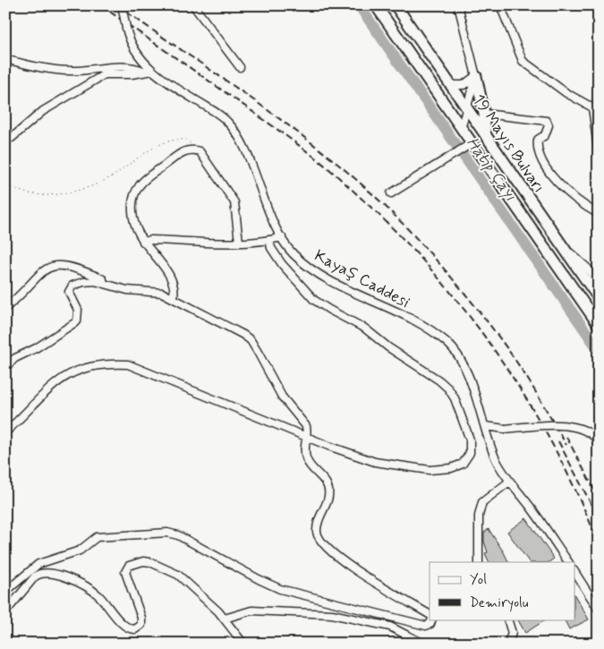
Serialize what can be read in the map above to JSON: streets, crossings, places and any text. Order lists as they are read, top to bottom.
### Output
{
  "streets": {
    "highway": ["19 Mayıs Bulvarı"],
    "street": ["Kayaş Caddesi"]
  },
  "water": ["Hatip Çayı"],
  "legend": ["Yol", "Demiryolu"]
}
